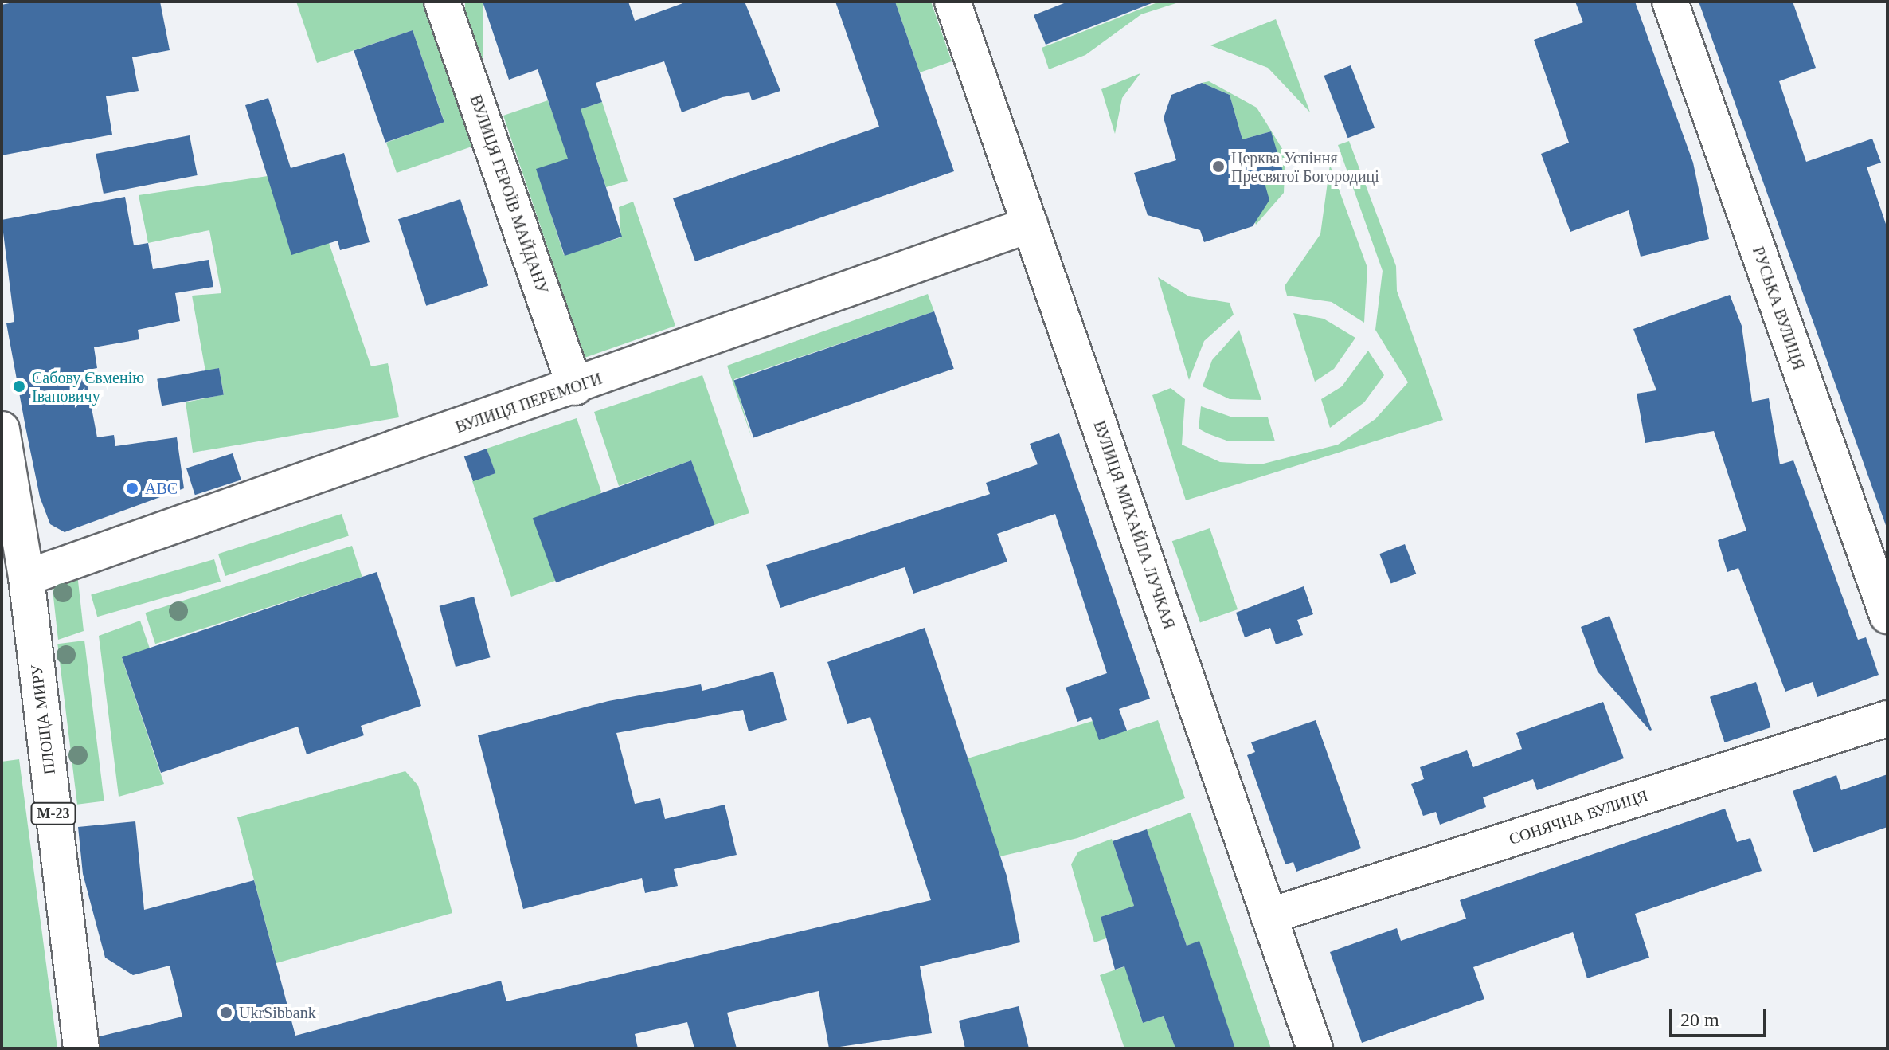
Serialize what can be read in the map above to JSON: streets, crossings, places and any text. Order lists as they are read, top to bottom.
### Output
{
  "streets": {
    "main road": [
      "ВУЛИЦЯ ГЕРОЇВ МАЙДАНУ",
      "РУСЬКА ВУЛИЦЯ",
      "ВУЛИЦЯ ПЕРЕМОГИ",
      "ВУЛИЦЯ МИХАЙЛА ЛУЧКАЯ",
      "ПЛОЩА МИРУ",
      "М-23",
      "СОНЯЧНА ВУЛИЦЯ"
    ]
  },
  "crossings": [
    ["ВУЛИЦЯ ГЕРОЇВ МАЙДАНУ", "ВУЛИЦЯ ПЕРЕМОГИ"],
    ["ВУЛИЦЯ ПЕРЕМОГИ", "ВУЛИЦЯ МИХАЙЛА ЛУЧКАЯ"],
    ["ВУЛИЦЯ ПЕРЕМОГИ", "ПЛОЩА МИРУ"],
    ["ВУЛИЦЯ МИХАЙЛА ЛУЧКАЯ", "СОНЯЧНА ВУЛИЦЯ"]
  ],
  "places": [
    "Церква Успіння Пресвятої Богородиці",
    "Сабову Євменію Івановичу",
    "ABC",
    "UkrSibbank"
  ],
  "scale_bar": "20 m"
}
